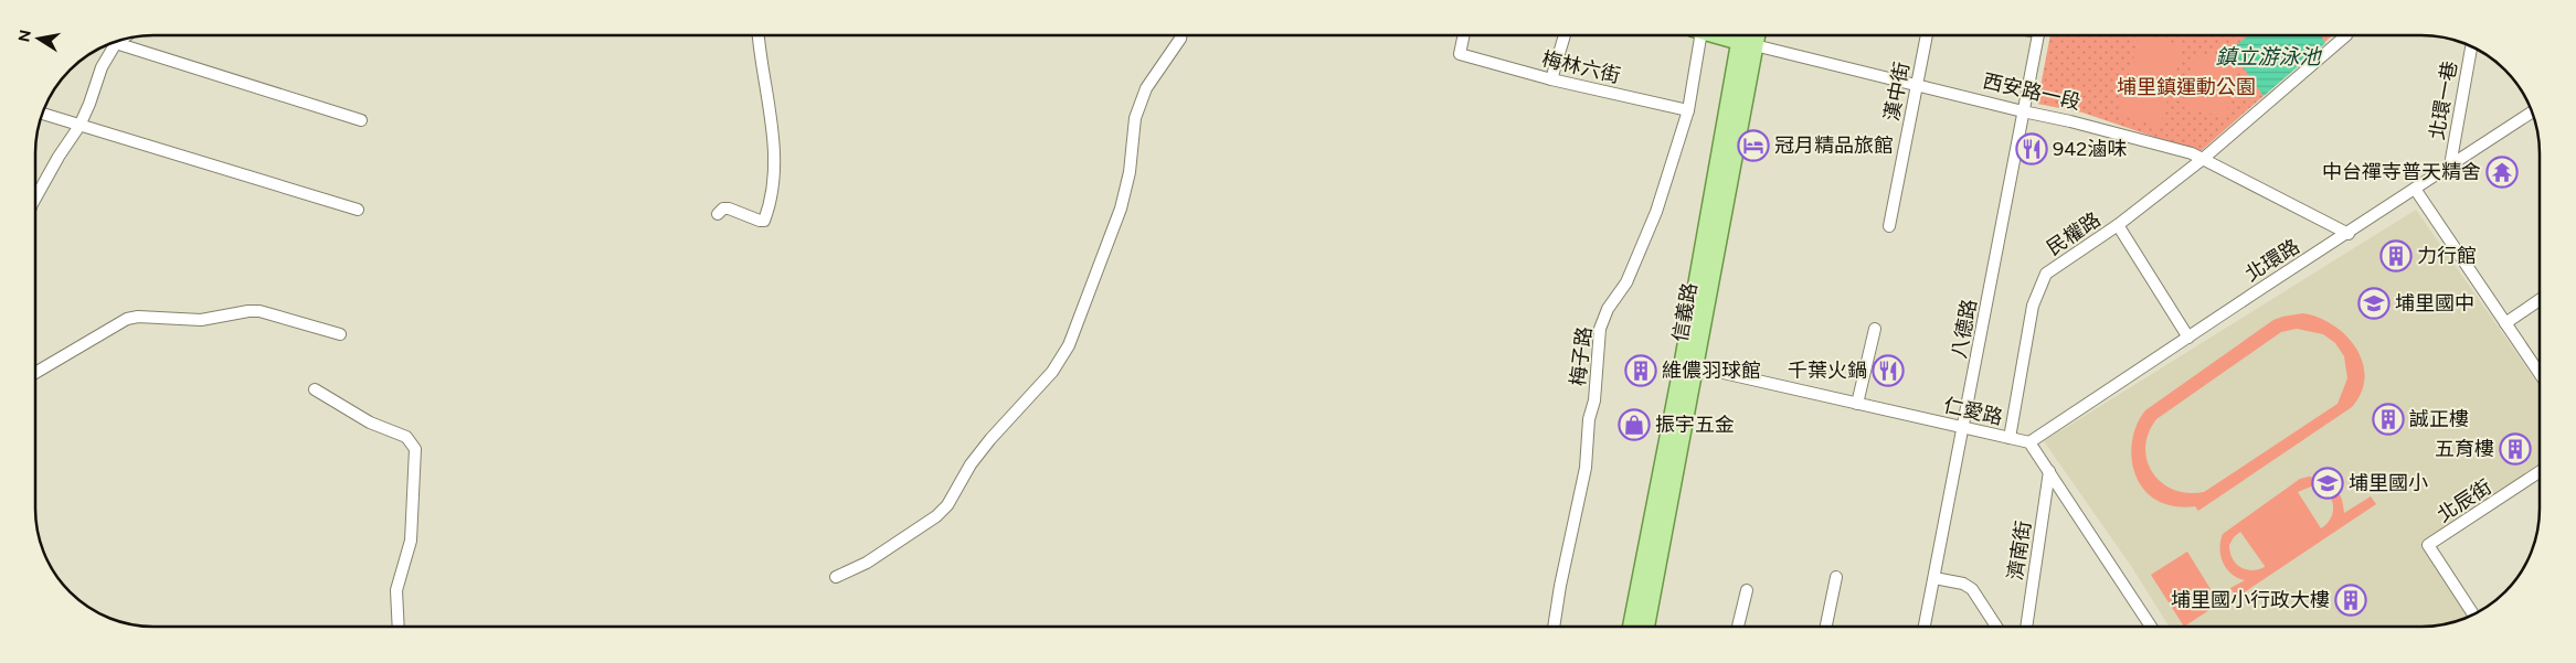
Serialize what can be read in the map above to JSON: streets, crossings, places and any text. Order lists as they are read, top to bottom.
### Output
{
  "streets": {
    "main road": ["信義路"],
    "street": [
      "梅林六街",
      "漢中街",
      "西安路一段",
      "北環一巷",
      "民權路",
      "北環路",
      "八德路",
      "梅子路",
      "仁愛路",
      "北辰街",
      "濟南街"
    ]
  },
  "crossings": [
    ["梅林六街", "梅子路"],
    ["漢中街", "西安路一段"],
    ["西安路一段", "民權路"],
    ["西安路一段", "北環路"],
    ["西安路一段", "信義路"],
    ["西安路一段", "八德路"],
    ["北環一巷", "北環路"],
    ["民權路", "仁愛路"],
    ["北環路", "仁愛路"],
    ["信義路", "仁愛路"],
    ["八德路", "仁愛路"]
  ],
  "water": ["鎮立游泳池"],
  "parks": ["埔里鎮運動公園"],
  "places": {
    "hotel": ["冠月精品旅館"],
    "restaurant": ["942滷味", "千葉火鍋"],
    "temple": ["中台禪寺普天精舍"],
    "building": [
      "力行館",
      "維儂羽球館",
      "誠正樓",
      "五育樓",
      "埔里國小行政大樓"
    ],
    "school or university": ["埔里國中", "埔里國小"],
    "shop": ["振宇五金"]
  },
  "north": "left"
}
